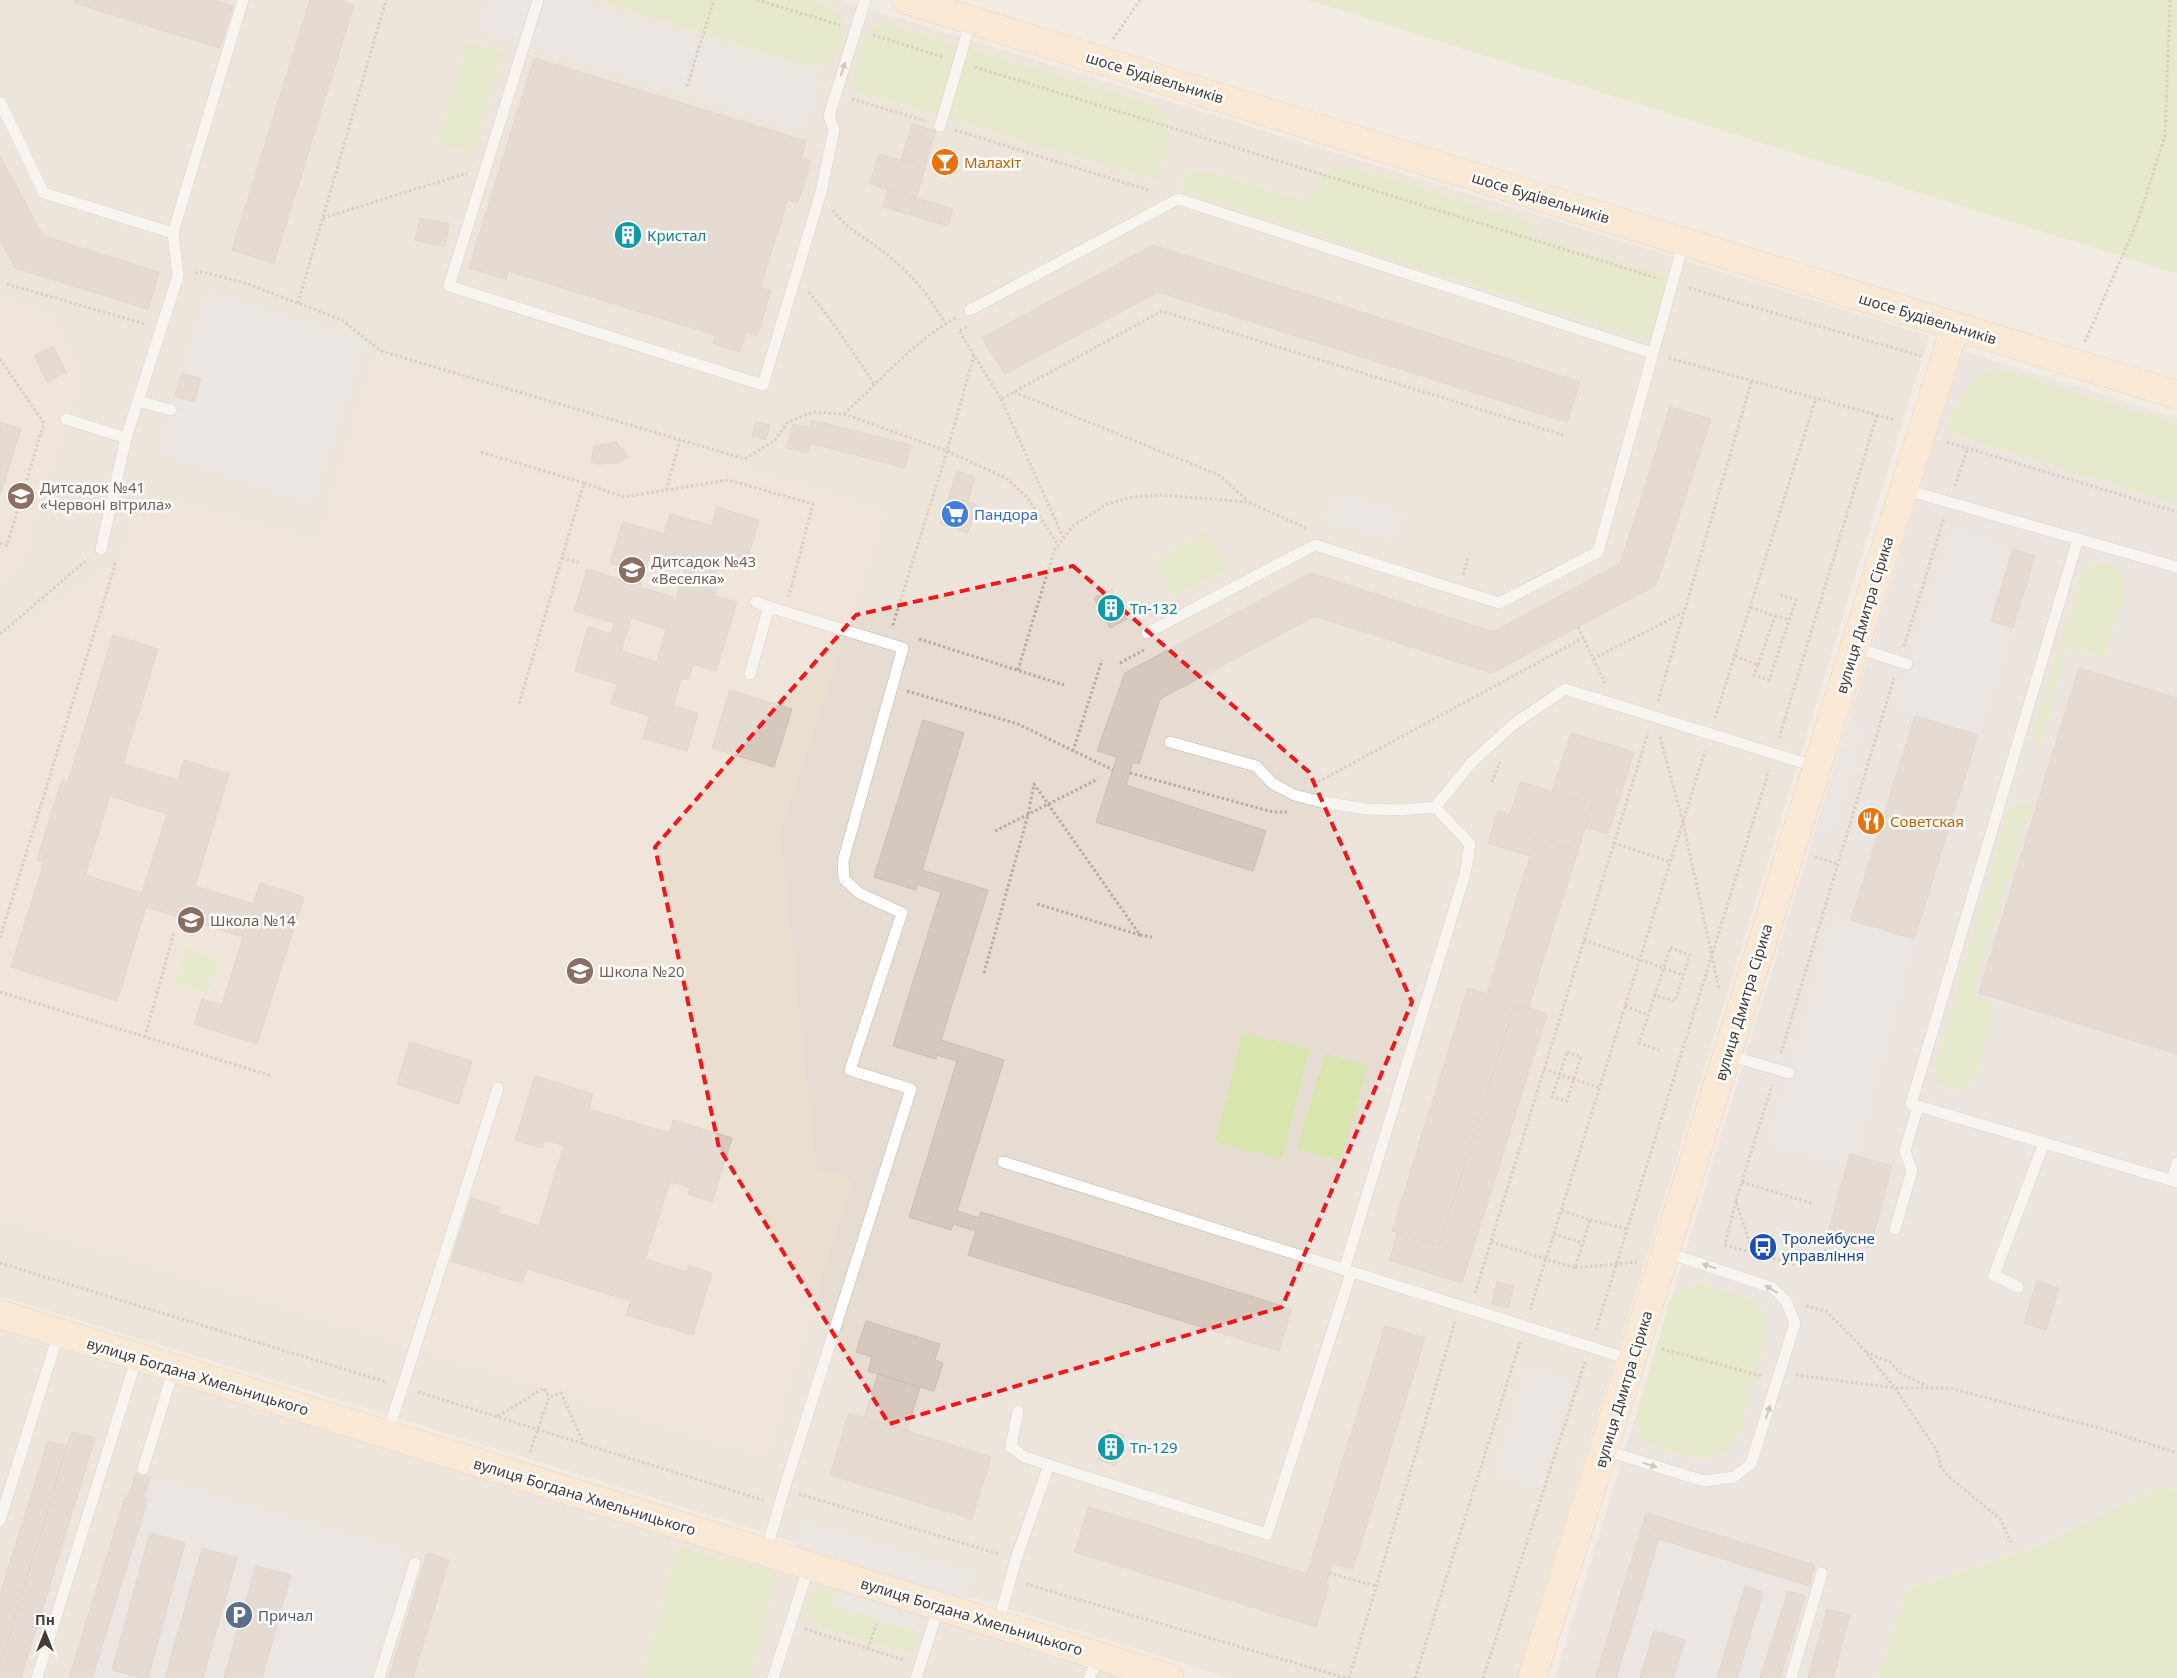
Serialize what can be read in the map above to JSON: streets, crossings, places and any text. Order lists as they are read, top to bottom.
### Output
{
  "streets": {
    "street": ["шосе Будівельників", "вулиця Дмитра Сірика", "вулиця Богдана Хмельницького"]
  },
  "crossings": [
    ["шосе Будівельників", "вулиця Дмитра Сірика"]
  ],
  "places": {
    "bar": ["Малахіт"],
    "building": ["Кристал", "Тп-132", "Тп-129"],
    "school or university": [
      "Дитсадок №41 «Червоні вітрила»",
      "Дитсадок №43 «Веселка»",
      "Школа №14",
      "Школа №20"
    ],
    "supermarket": ["Пандора"],
    "restaurant": ["Советская"],
    "bus stop": ["Тролейбусне управління"],
    "parking": ["Причал"]
  },
  "north": "top"
}
